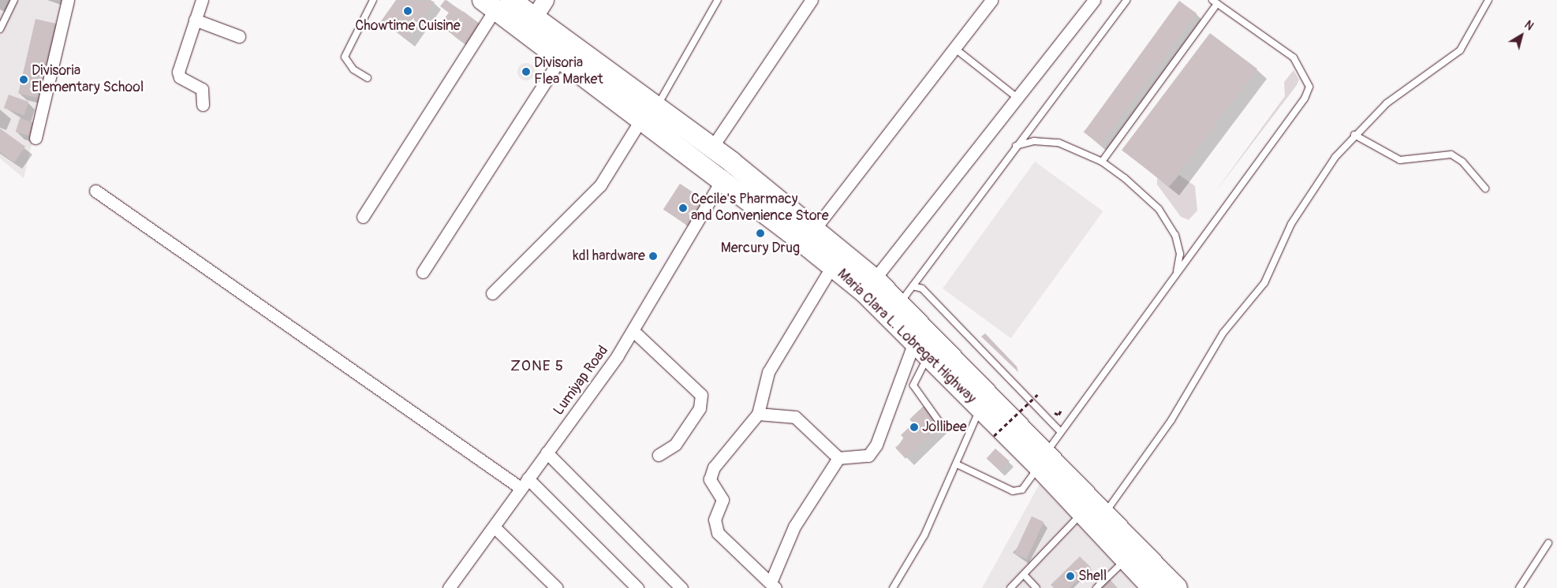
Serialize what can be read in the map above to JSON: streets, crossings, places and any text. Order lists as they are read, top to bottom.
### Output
{
  "streets": {
    "highway": ["Maria Clara L. Lobregat Highway"],
    "street": ["Lumiyap Road"]
  },
  "crossings": [
    ["Maria Clara L. Lobregat Highway", "Lumiyap Road"]
  ],
  "districts": ["ZONE 5"],
  "places": [
    "Chowtime Cuisine",
    "Divisoria Flea Market",
    "Divisoria Elementary School",
    "Cecile's Pharmacy and Convenience Store",
    "Mercury Drug",
    "kdl hardware",
    "Jollibee",
    "Shell"
  ],
  "north": "top right"
}
